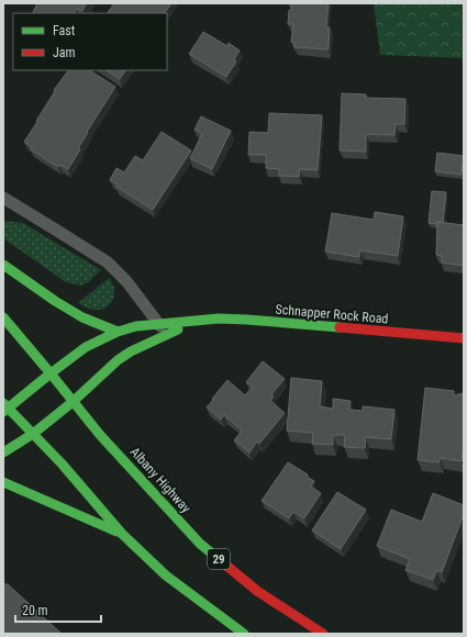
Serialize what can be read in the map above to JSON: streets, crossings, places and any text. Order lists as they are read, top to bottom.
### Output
{
  "streets": {
    "main road": ["Schnapper Rock Road", "Albany Highway", "29"]
  },
  "crossings": [
    ["Schnapper Rock Road", "Albany Highway"]
  ],
  "legend": ["Fast", "Jam"],
  "scale_bar": "20 m"
}
